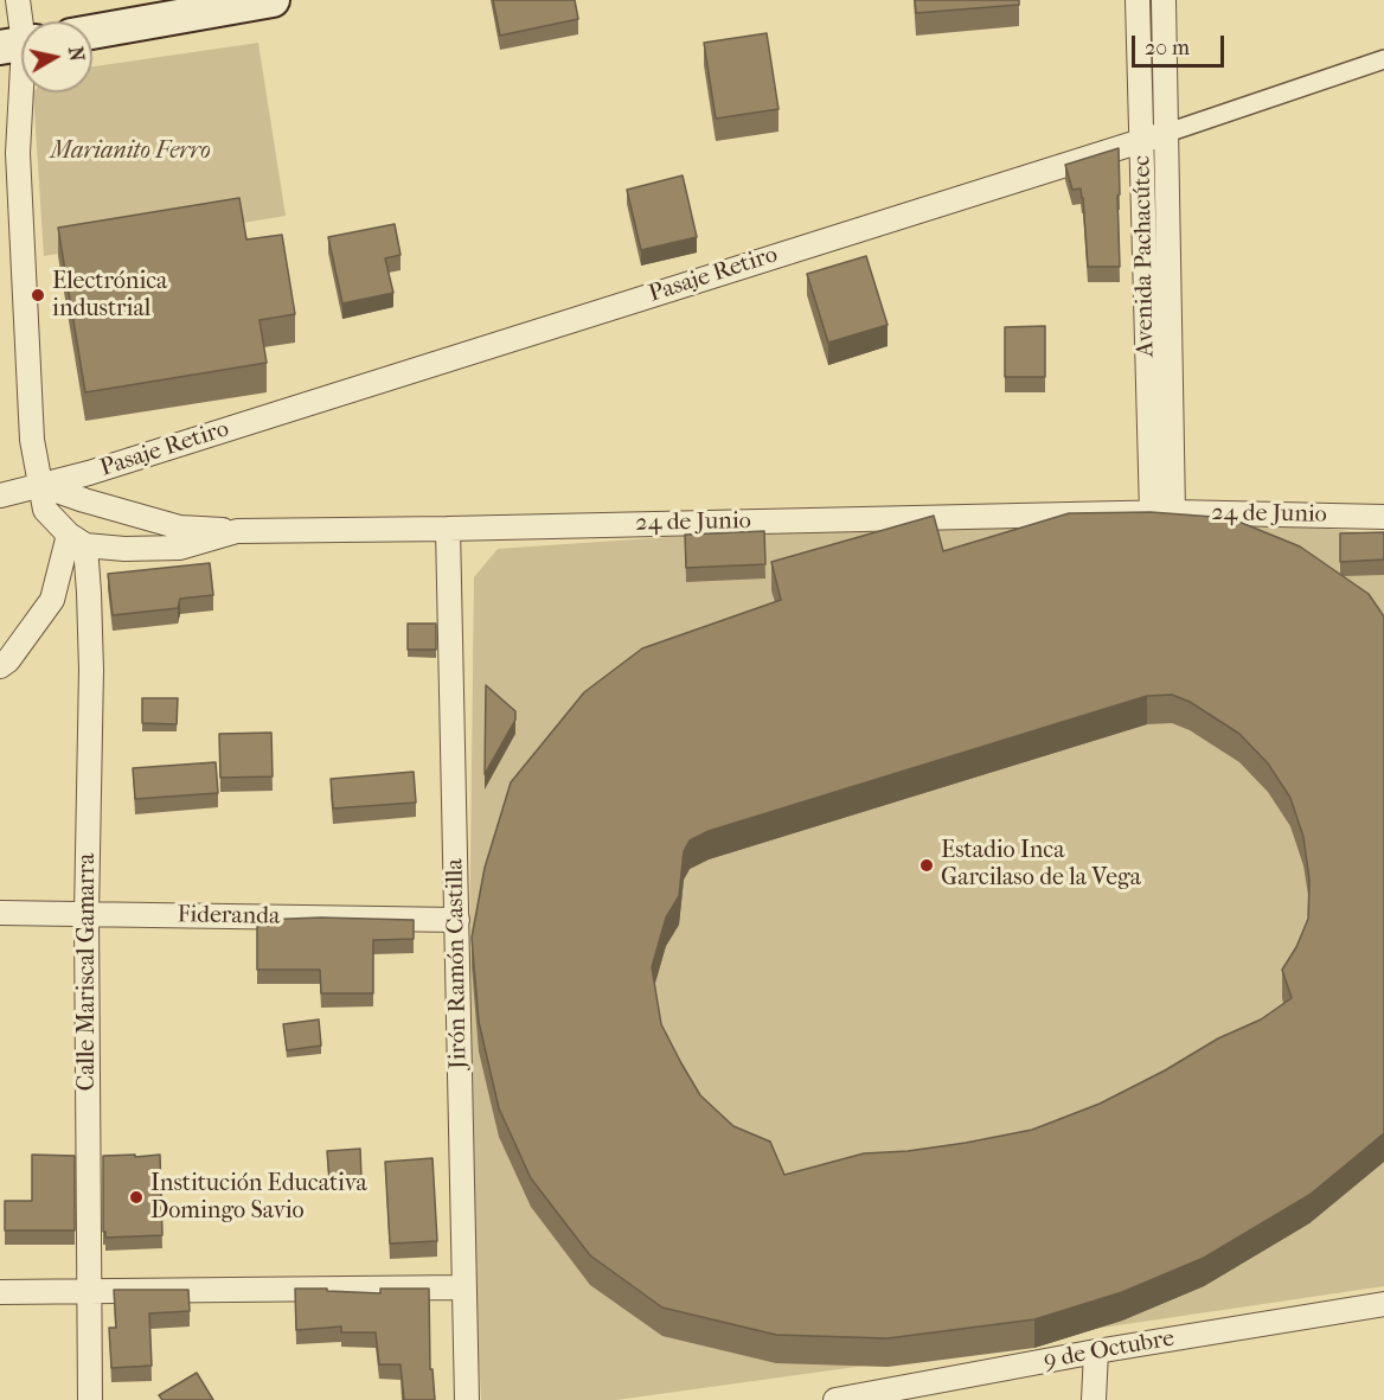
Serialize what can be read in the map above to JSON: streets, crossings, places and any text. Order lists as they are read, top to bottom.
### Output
{
  "streets": {
    "street": [
      "Avenida Pachacútec",
      "Pasaje Retiro",
      "24 de Junio",
      "Fideranda",
      "Jirón Ramón Castilla",
      "Calle Mariscal Gamarra",
      "9 de Octubre"
    ]
  },
  "crossings": [
    ["Avenida Pachacútec", "Pasaje Retiro"],
    ["Avenida Pachacútec", "24 de Junio"],
    ["24 de Junio", "Jirón Ramón Castilla"],
    ["24 de Junio", "Calle Mariscal Gamarra"],
    ["Fideranda", "Jirón Ramón Castilla"],
    ["Fideranda", "Calle Mariscal Gamarra"]
  ],
  "parks": ["Marianito Ferro"],
  "places": ["Electrónica industrial", "Estadio Inca Garcilaso de la Vega", "Institución Educativa Domingo Savio"],
  "scale_bar": "20 m",
  "north": "right"
}
